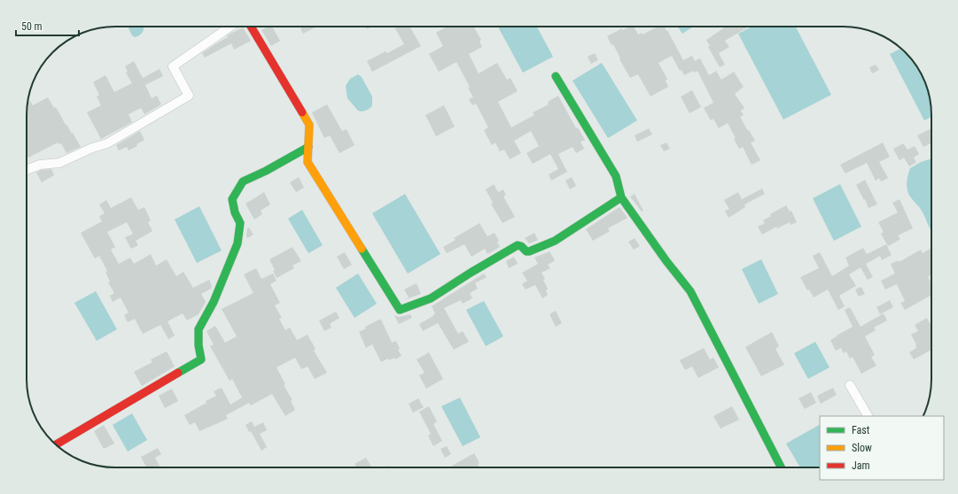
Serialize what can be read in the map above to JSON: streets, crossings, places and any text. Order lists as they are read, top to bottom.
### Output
{
  "legend": ["Fast", "Slow", "Jam"],
  "scale_bar": "50 m"
}
